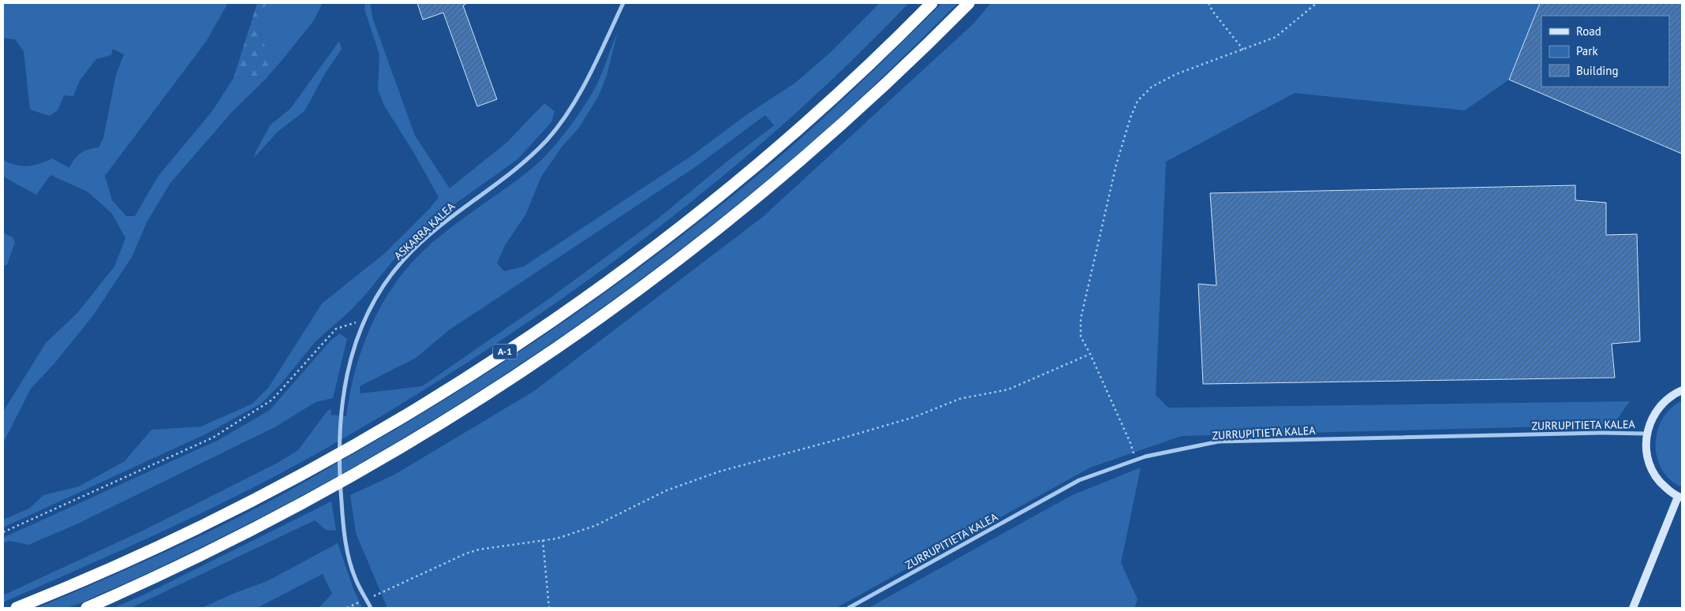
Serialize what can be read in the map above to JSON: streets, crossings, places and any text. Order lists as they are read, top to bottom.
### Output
{
  "streets": {
    "highway": ["A-1"],
    "street": ["ASKARRA KALEA", "ZURRUPITIETA KALEA"]
  },
  "legend": ["Road", "Park", "Building"]
}
